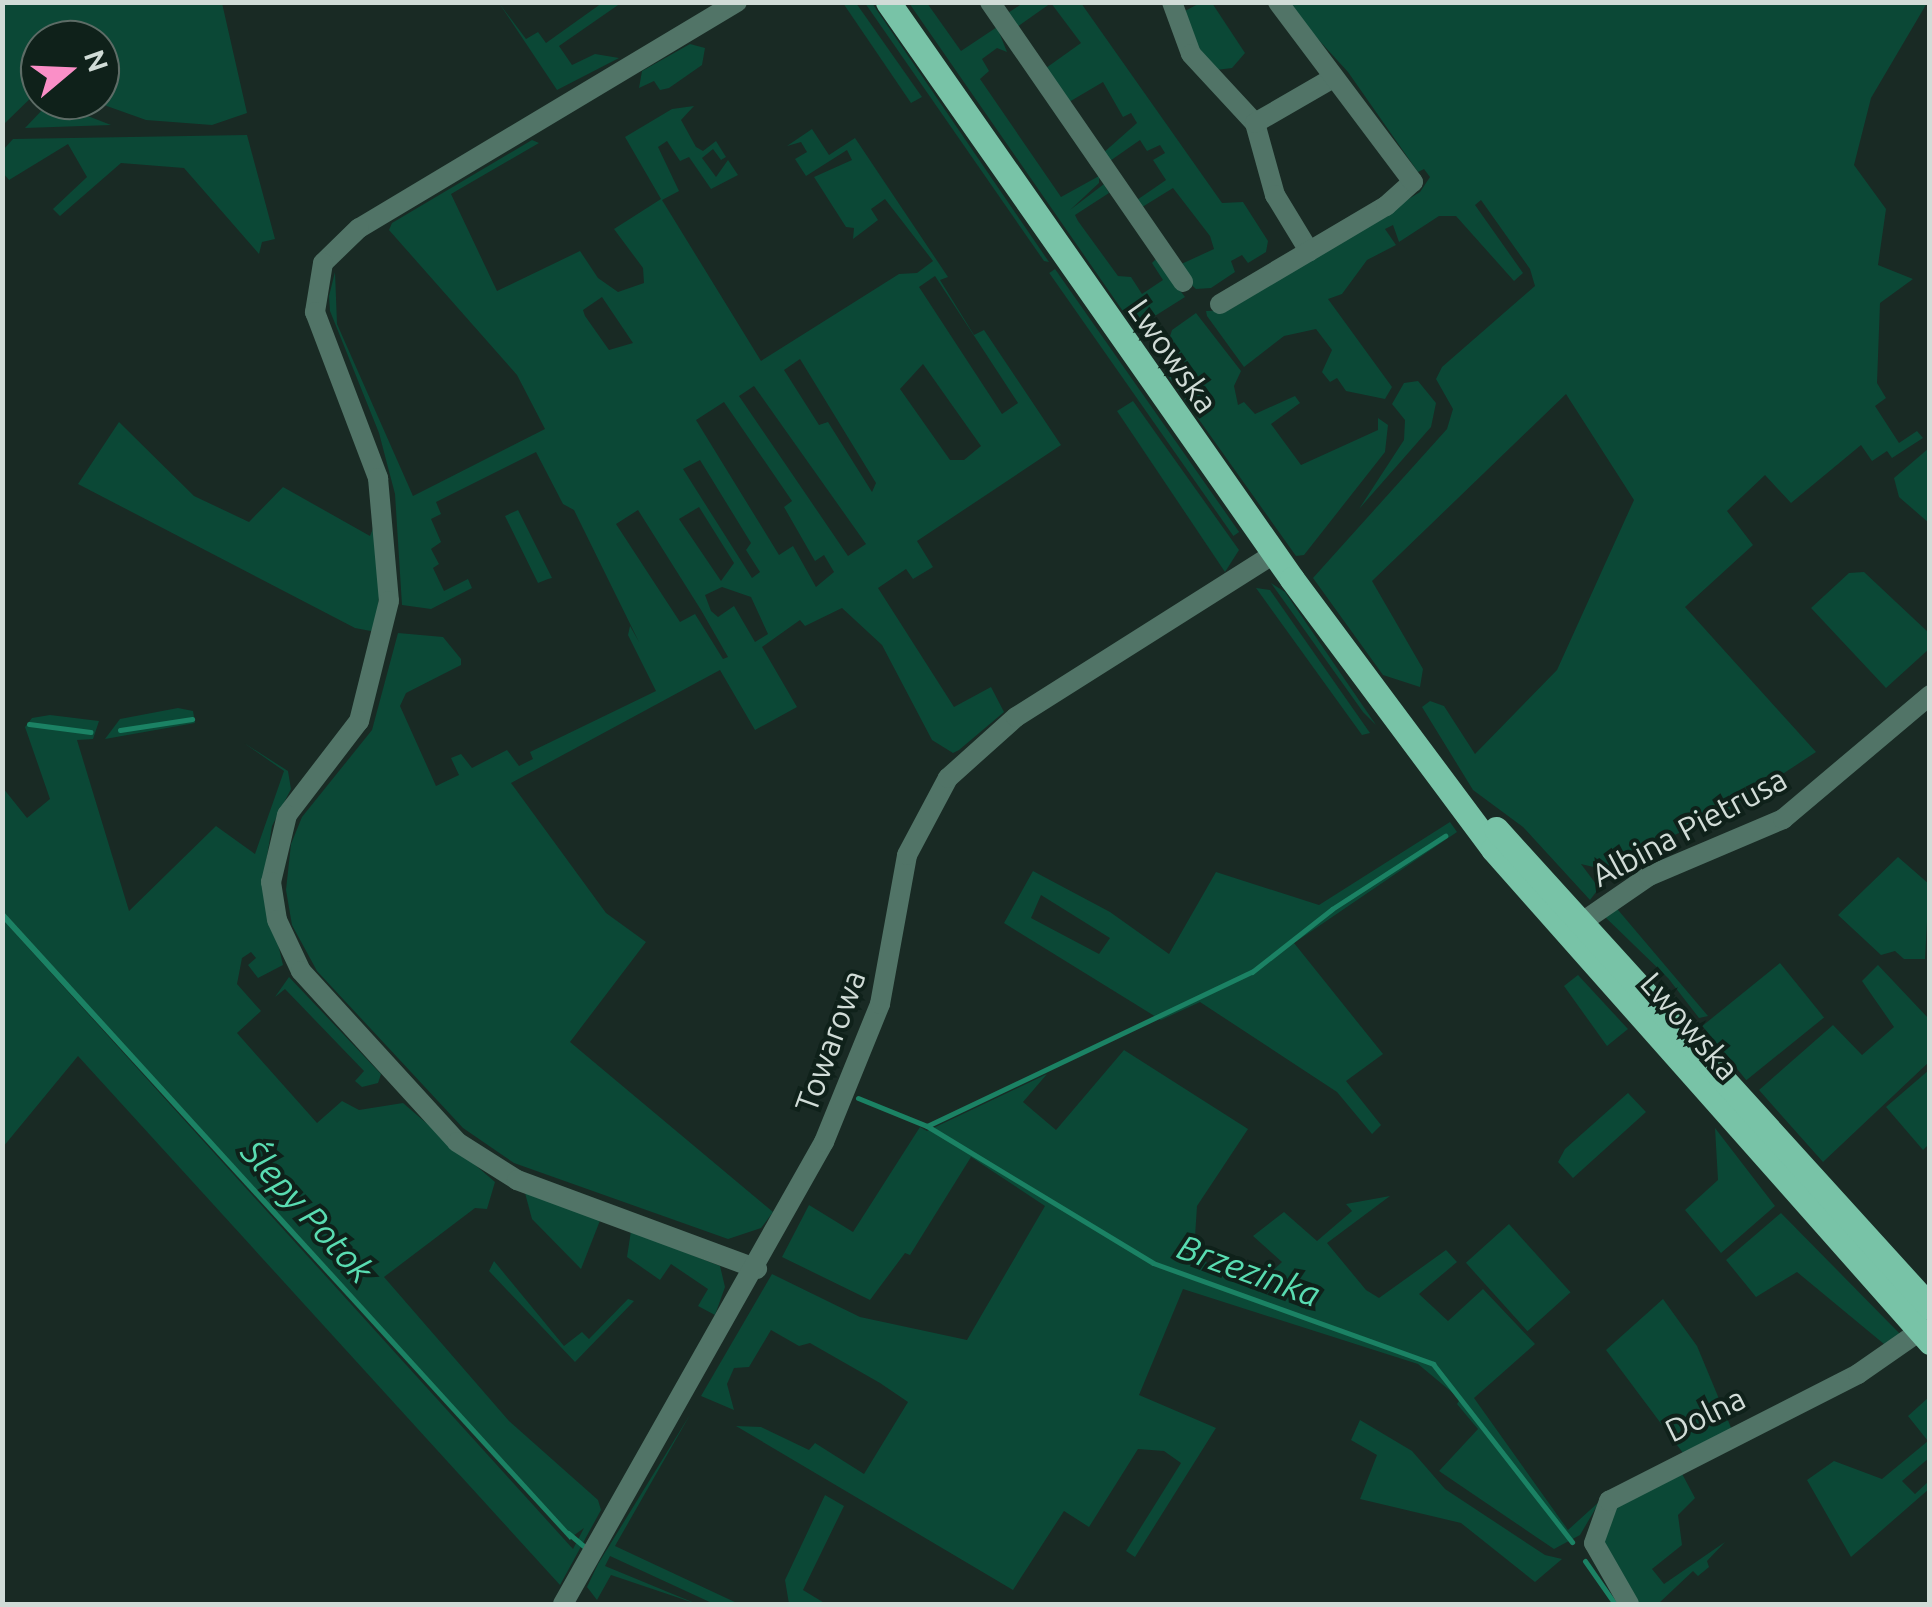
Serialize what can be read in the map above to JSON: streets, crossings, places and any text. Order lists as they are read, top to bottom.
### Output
{
  "streets": {
    "main road": ["Lwowska"],
    "street": ["Albina Pietrusa", "Towarowa", "Dolna"]
  },
  "crossings": [
    ["Lwowska", "Albina Pietrusa"],
    ["Lwowska", "Towarowa"],
    ["Lwowska", "Dolna"]
  ],
  "water": ["Ślepy Potok", "Brzezinka"],
  "north": "right"
}
